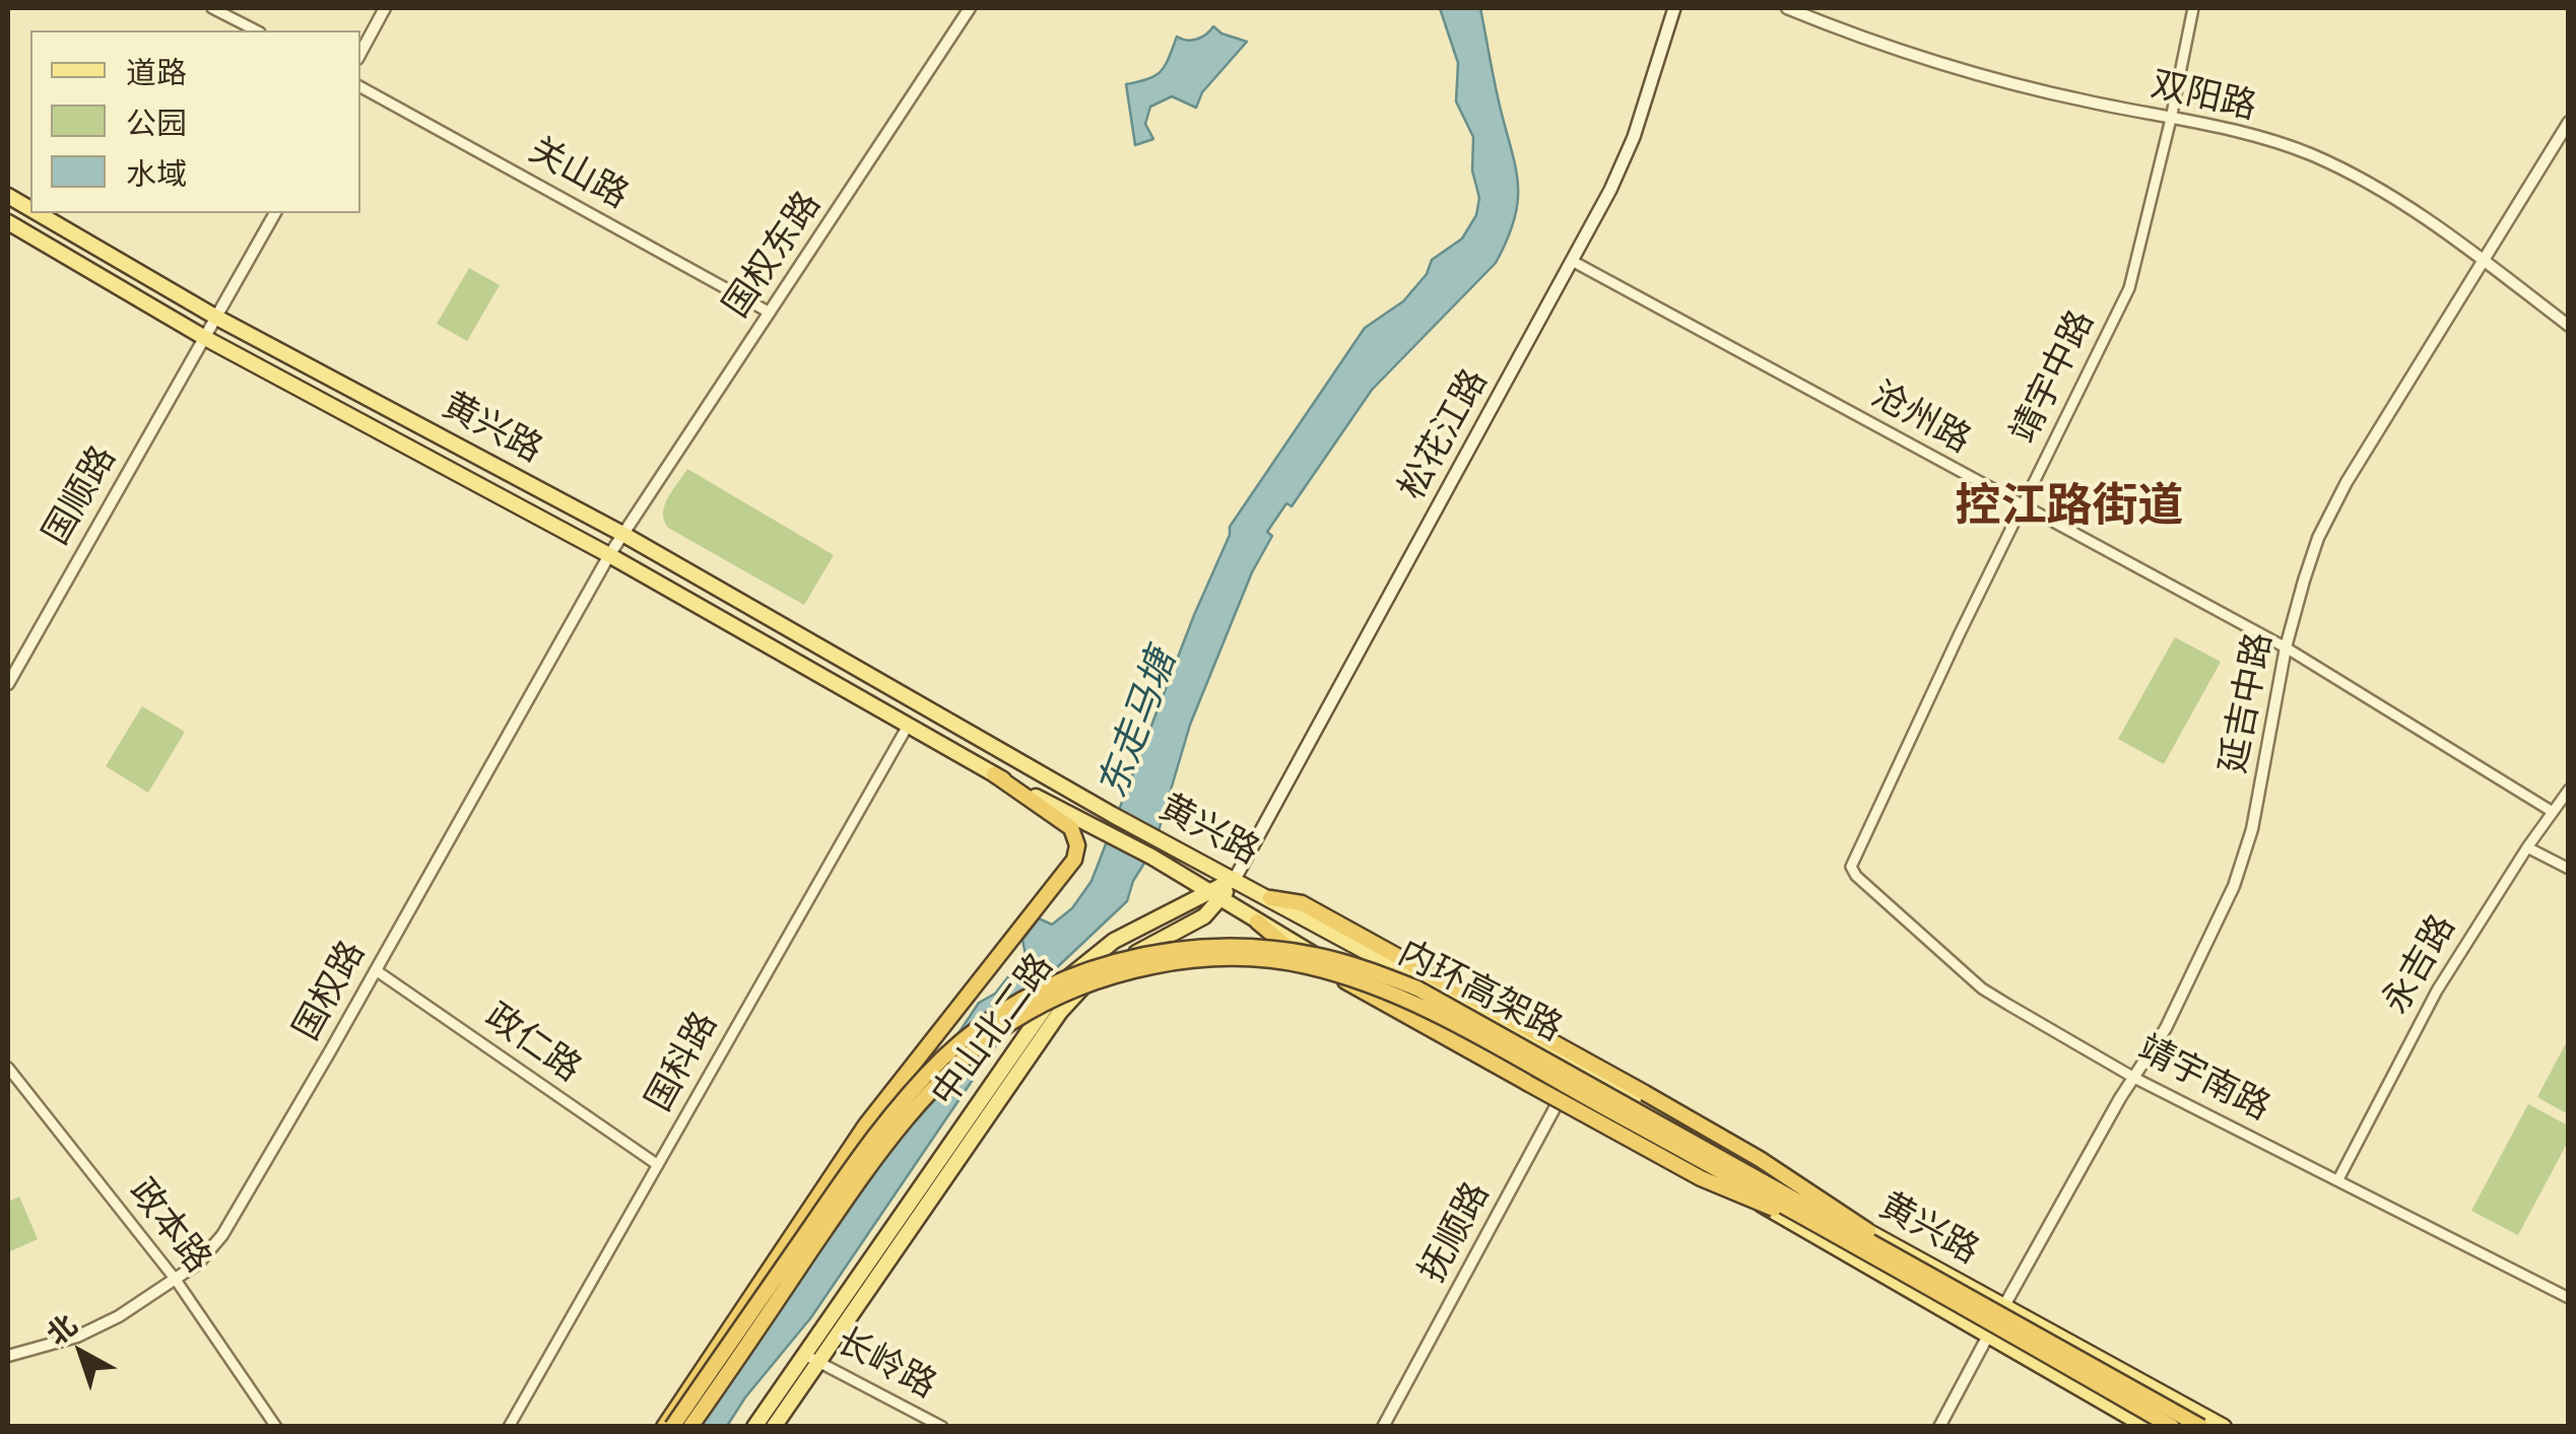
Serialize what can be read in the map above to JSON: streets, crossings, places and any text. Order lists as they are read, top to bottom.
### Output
{
  "streets": {
    "highway": ["内环高架路"],
    "main road": ["黄兴路", "松花江路", "中山北二路"],
    "street": [
      "双阳路",
      "关山路",
      "国权东路",
      "靖宇中路",
      "沧州路",
      "国顺路",
      "延吉中路",
      "永吉路",
      "国权路",
      "政仁路",
      "国科路",
      "靖宇南路",
      "政本路",
      "抚顺路",
      "长岭路"
    ]
  },
  "crossings": [
    ["双阳路", "靖宇中路"],
    ["双阳路", "延吉中路"],
    ["关山路", "国权东路"],
    ["国权东路", "黄兴路"],
    ["国权东路", "国权路"],
    ["靖宇中路", "沧州路"],
    ["靖宇中路", "靖宇南路"],
    ["沧州路", "松花江路"],
    ["沧州路", "延吉中路"],
    ["沧州路", "永吉路"],
    ["黄兴路", "松花江路"],
    ["黄兴路", "国顺路"],
    ["黄兴路", "延吉中路"],
    ["黄兴路", "国权路"],
    ["黄兴路", "中山北二路"],
    ["黄兴路", "国科路"],
    ["黄兴路", "抚顺路"],
    ["松花江路", "中山北二路"],
    ["延吉中路", "靖宇南路"],
    ["永吉路", "靖宇南路"],
    ["国权路", "政仁路"],
    ["国权路", "政本路"],
    ["中山北二路", "长岭路"],
    ["政仁路", "国科路"]
  ],
  "districts": ["控江路街道"],
  "water": ["东走马塘"],
  "legend": ["道路", "公园", "水域"],
  "north": "top left"
}
